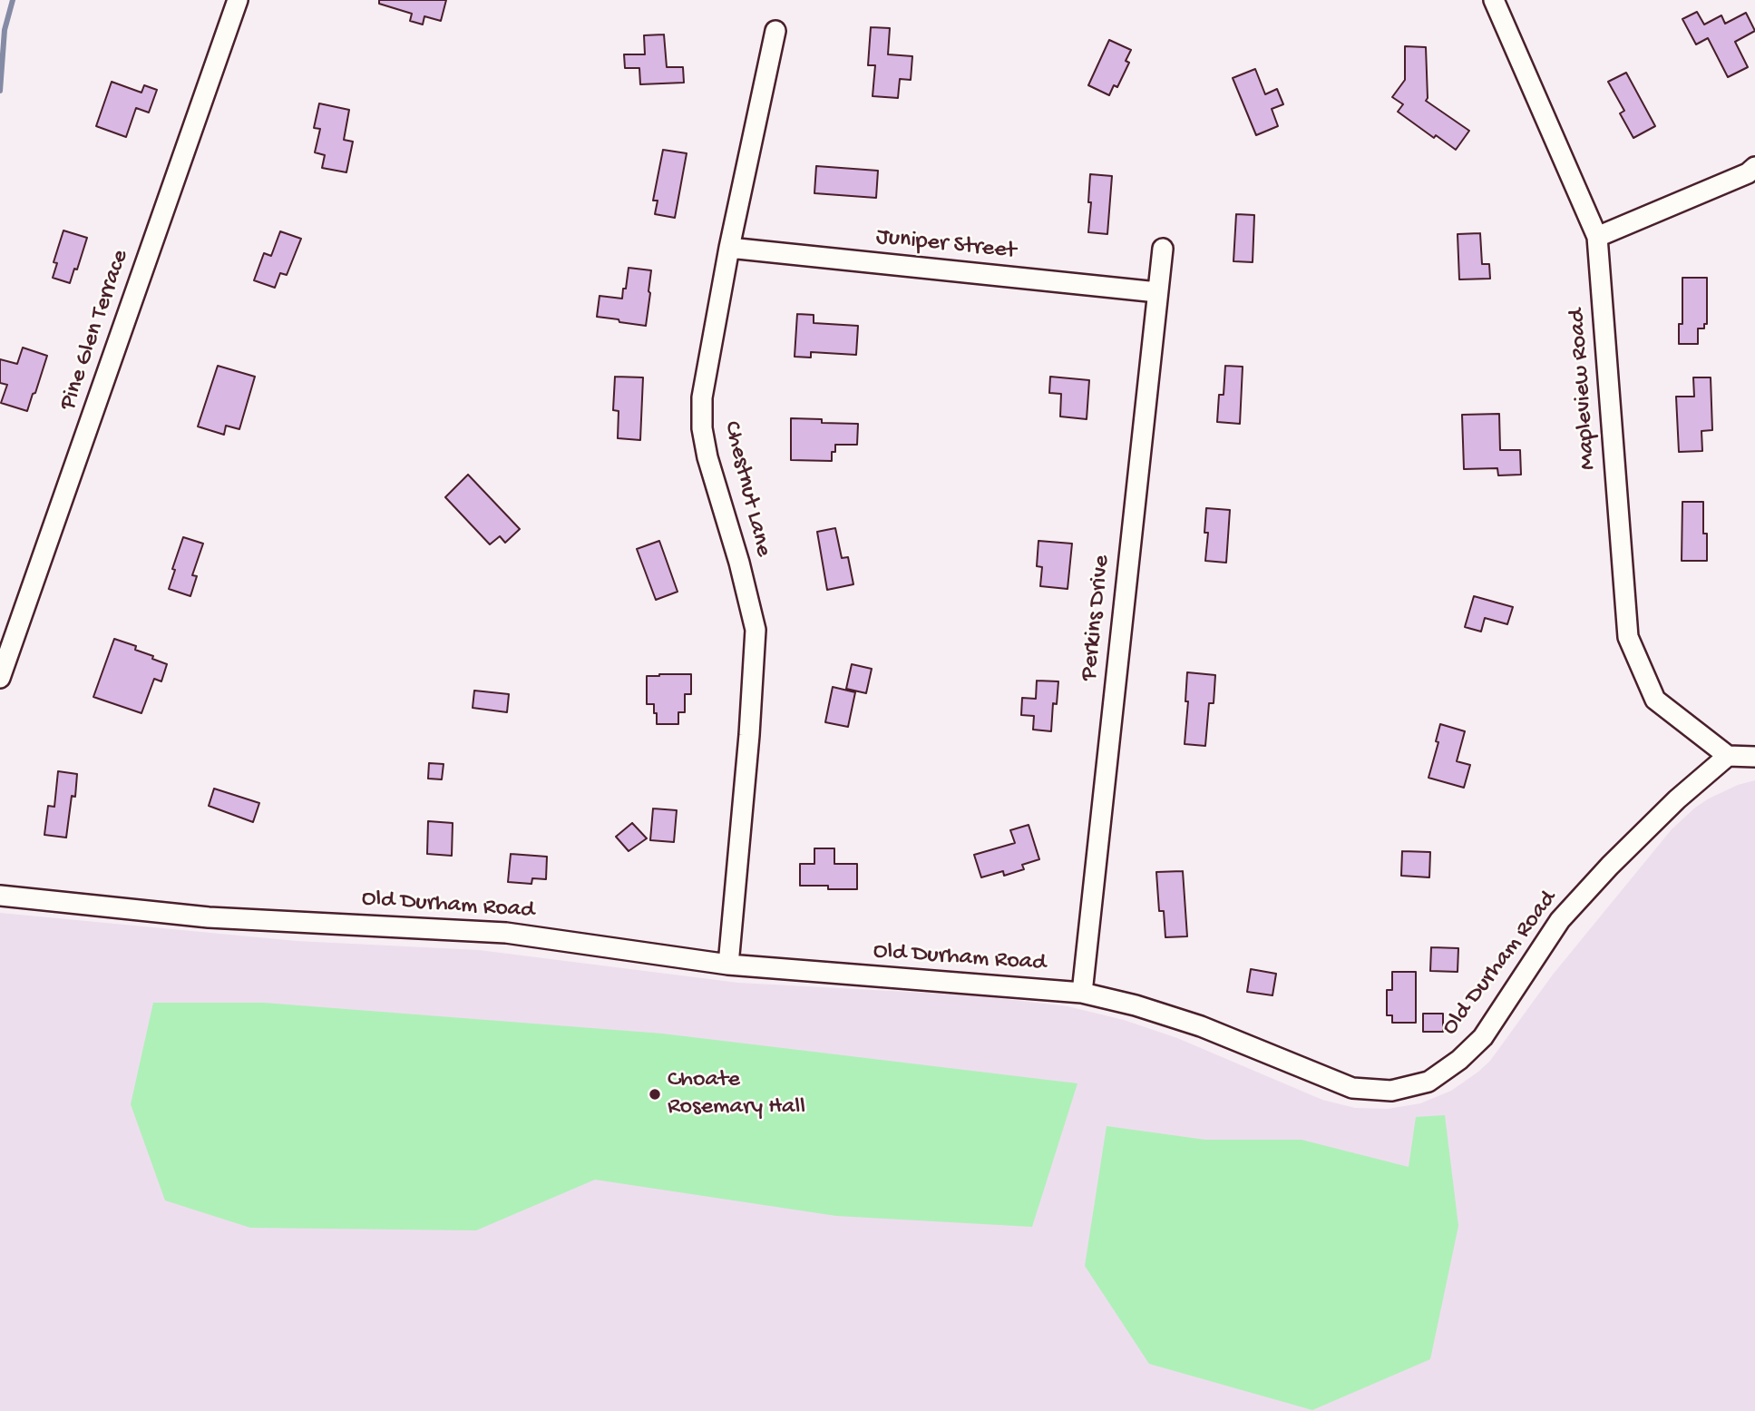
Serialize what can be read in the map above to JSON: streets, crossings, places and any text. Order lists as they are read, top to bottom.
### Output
{
  "streets": {
    "street": [
      "Juniper Street",
      "Pine Glen Terrace",
      "Mapleview Road",
      "Chestnut Lane",
      "Perkins Drive",
      "Old Durham Road"
    ]
  },
  "crossings": [
    ["Juniper Street", "Chestnut Lane"],
    ["Juniper Street", "Perkins Drive"],
    ["Mapleview Road", "Old Durham Road"],
    ["Chestnut Lane", "Old Durham Road"],
    ["Perkins Drive", "Old Durham Road"]
  ],
  "places": ["Choate Rosemary Hall"]
}
